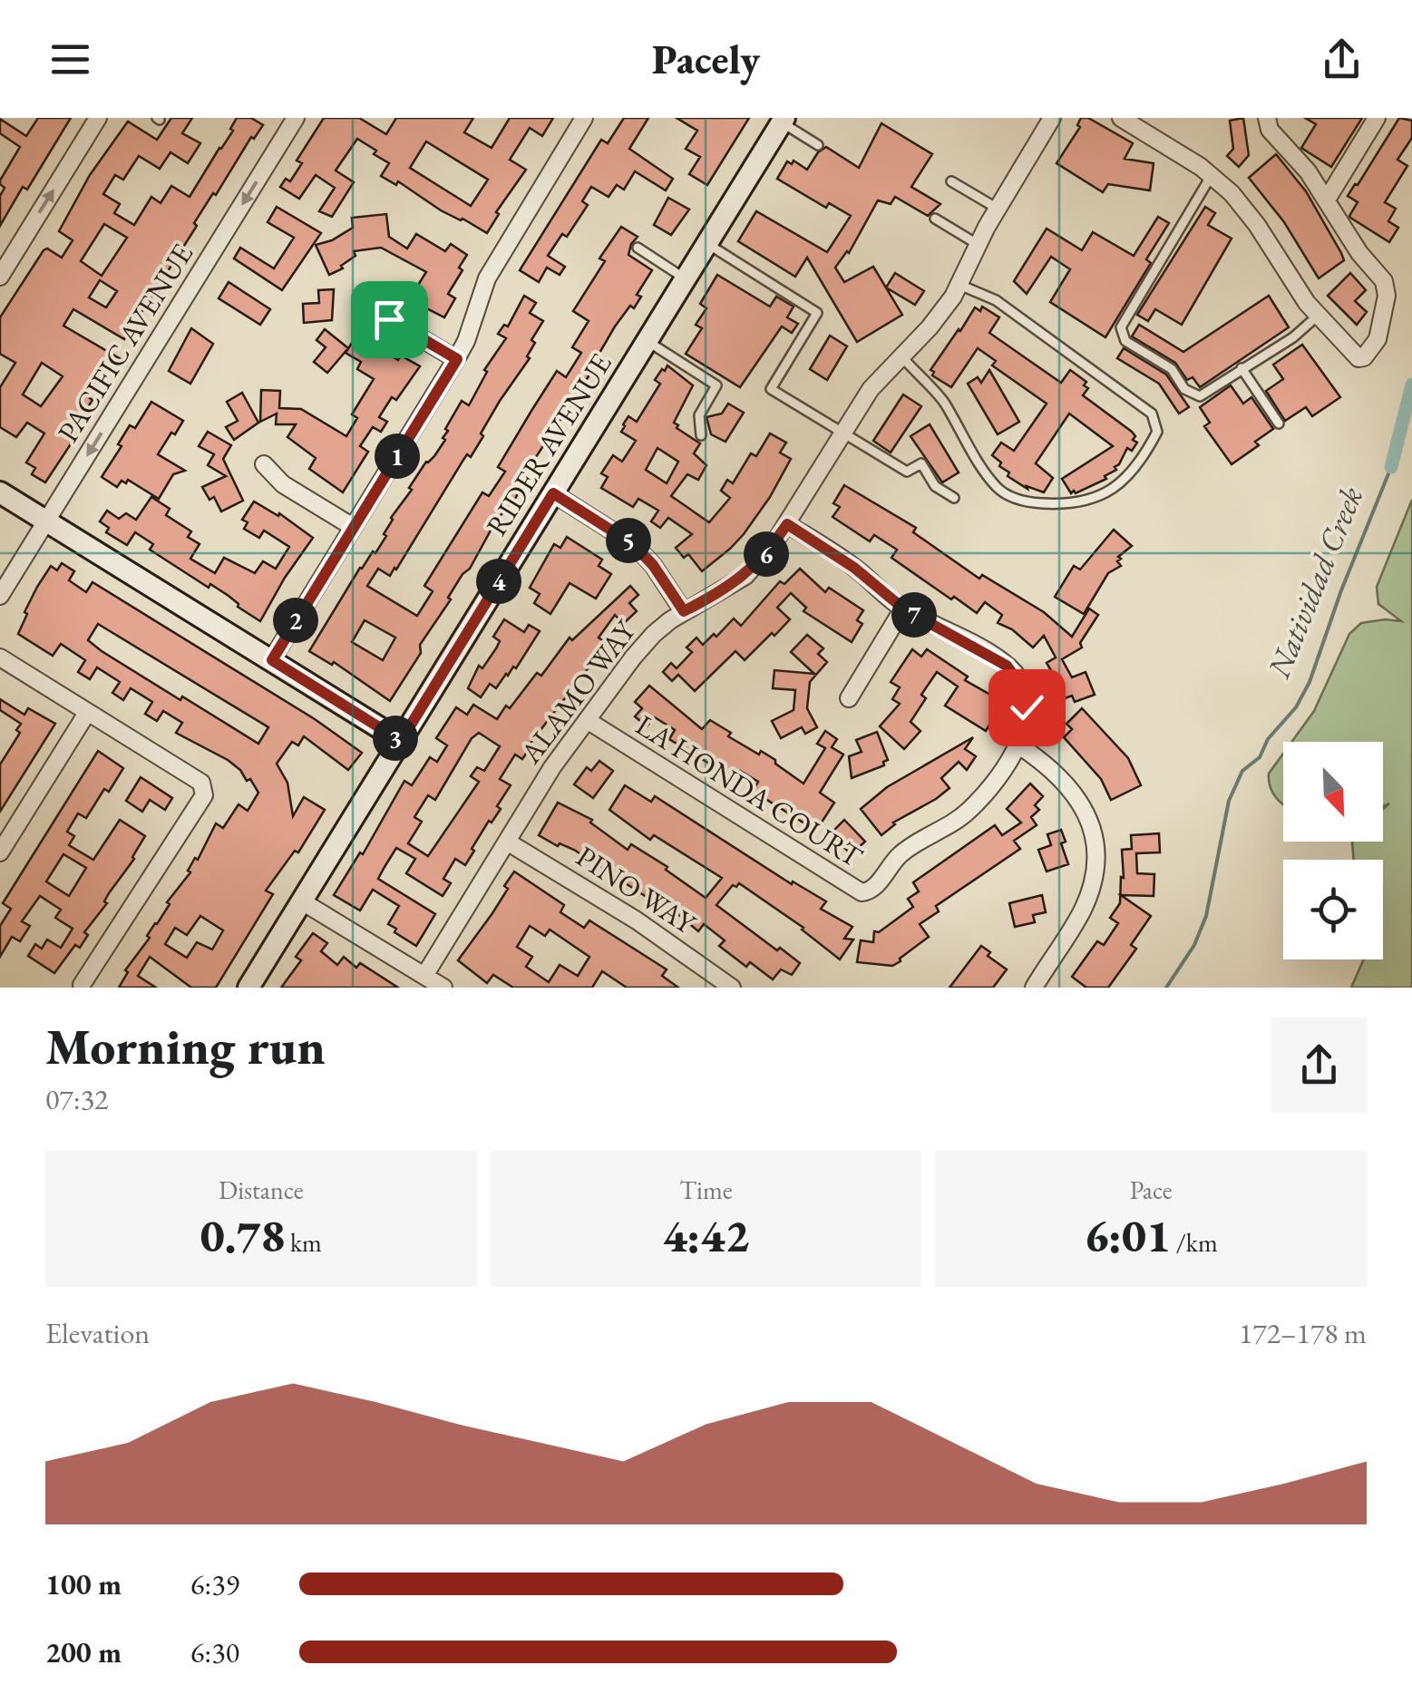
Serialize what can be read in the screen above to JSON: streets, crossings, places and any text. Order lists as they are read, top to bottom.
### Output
{
  "streets": {
    "street": [
      "PACIFIC AVENUE",
      "RIDER AVENUE",
      "ALAMO WAY",
      "LA HONDA COURT",
      "PINO WAY"
    ]
  },
  "crossings": [
    ["ALAMO WAY", "LA HONDA COURT"],
    ["ALAMO WAY", "PINO WAY"]
  ],
  "one_way": ["PACIFIC AVENUE"],
  "water": ["Natividad Creek"],
  "north": "bottom right",
  "page": {
    "header": "Pacely",
    "pins": [
      "1",
      "5",
      "6",
      "4",
      "7",
      "2",
      "3"
    ],
    "heading": ["Morning run", "07:32"],
    "stats": [
      ["Distance", "0.78 km"],
      ["Time", "4:42"],
      ["Pace", "6:01 /km"]
    ],
    "chart": ["Elevation", "172–178 m"],
    "list": [
      {
        "name": "100 m",
        "note": "6:39"
      },
      {
        "name": "200 m",
        "note": "6:30"
      }
    ]
  }
}
